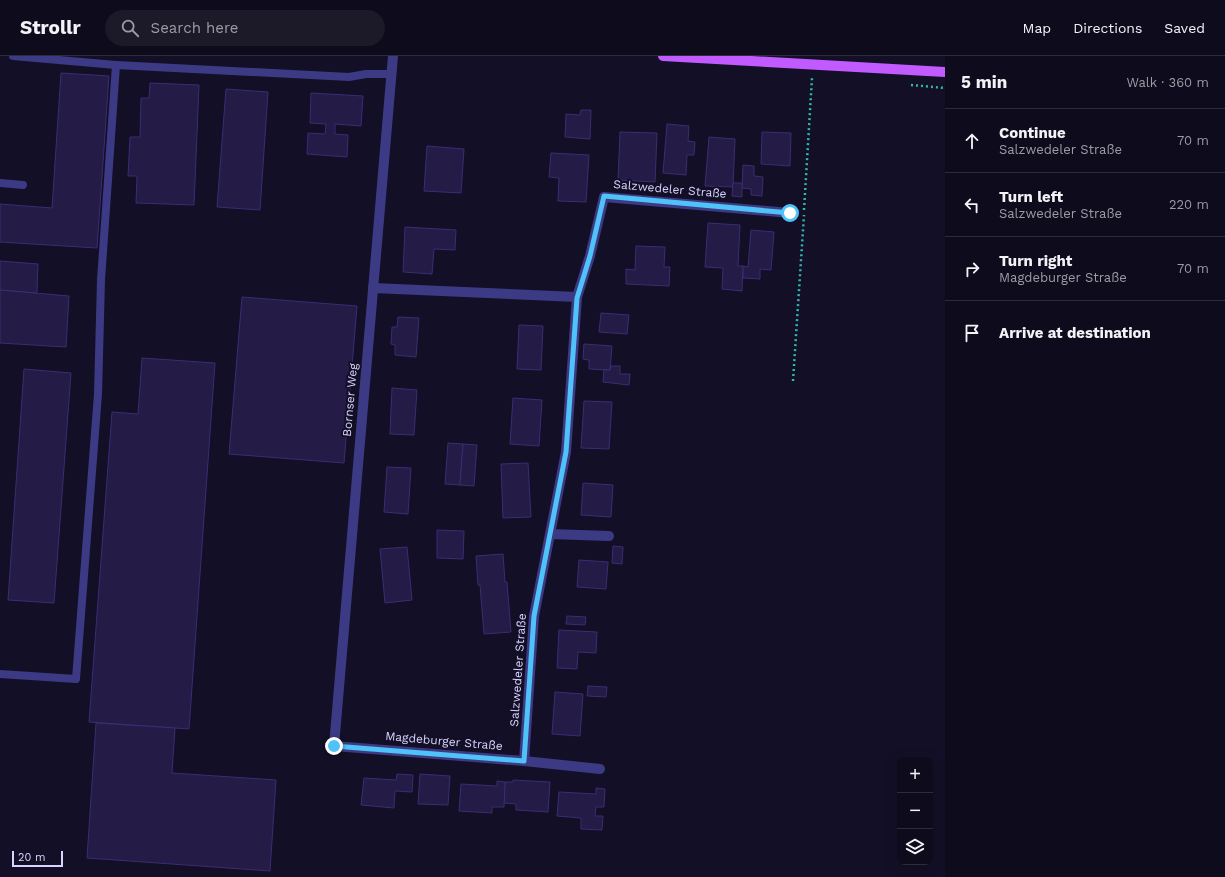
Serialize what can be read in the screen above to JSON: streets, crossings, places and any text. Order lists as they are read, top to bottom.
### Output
{
  "streets": {
    "street": ["Salzwedeler Straße", "Bornser Weg", "Magdeburger Straße"]
  },
  "crossings": [
    ["Salzwedeler Straße", "Magdeburger Straße"],
    ["Bornser Weg", "Magdeburger Straße"]
  ],
  "scale_bar": "20 m",
  "page": {
    "header": "Strollr",
    "search": "Search here",
    "nav": ["Map", "Directions", "Saved"],
    "heading": ["5 min", "Walk · 360 m"],
    "list": [
      ["Continue", "Salzwedeler Straße", "70 m"],
      ["Turn left", "Salzwedeler Straße", "220 m"],
      ["Turn right", "Magdeburger Straße", "70 m"],
      "Arrive at destination"
    ],
    "map_buttons": ["+", "−"],
    "scale": "20 m"
  }
}
